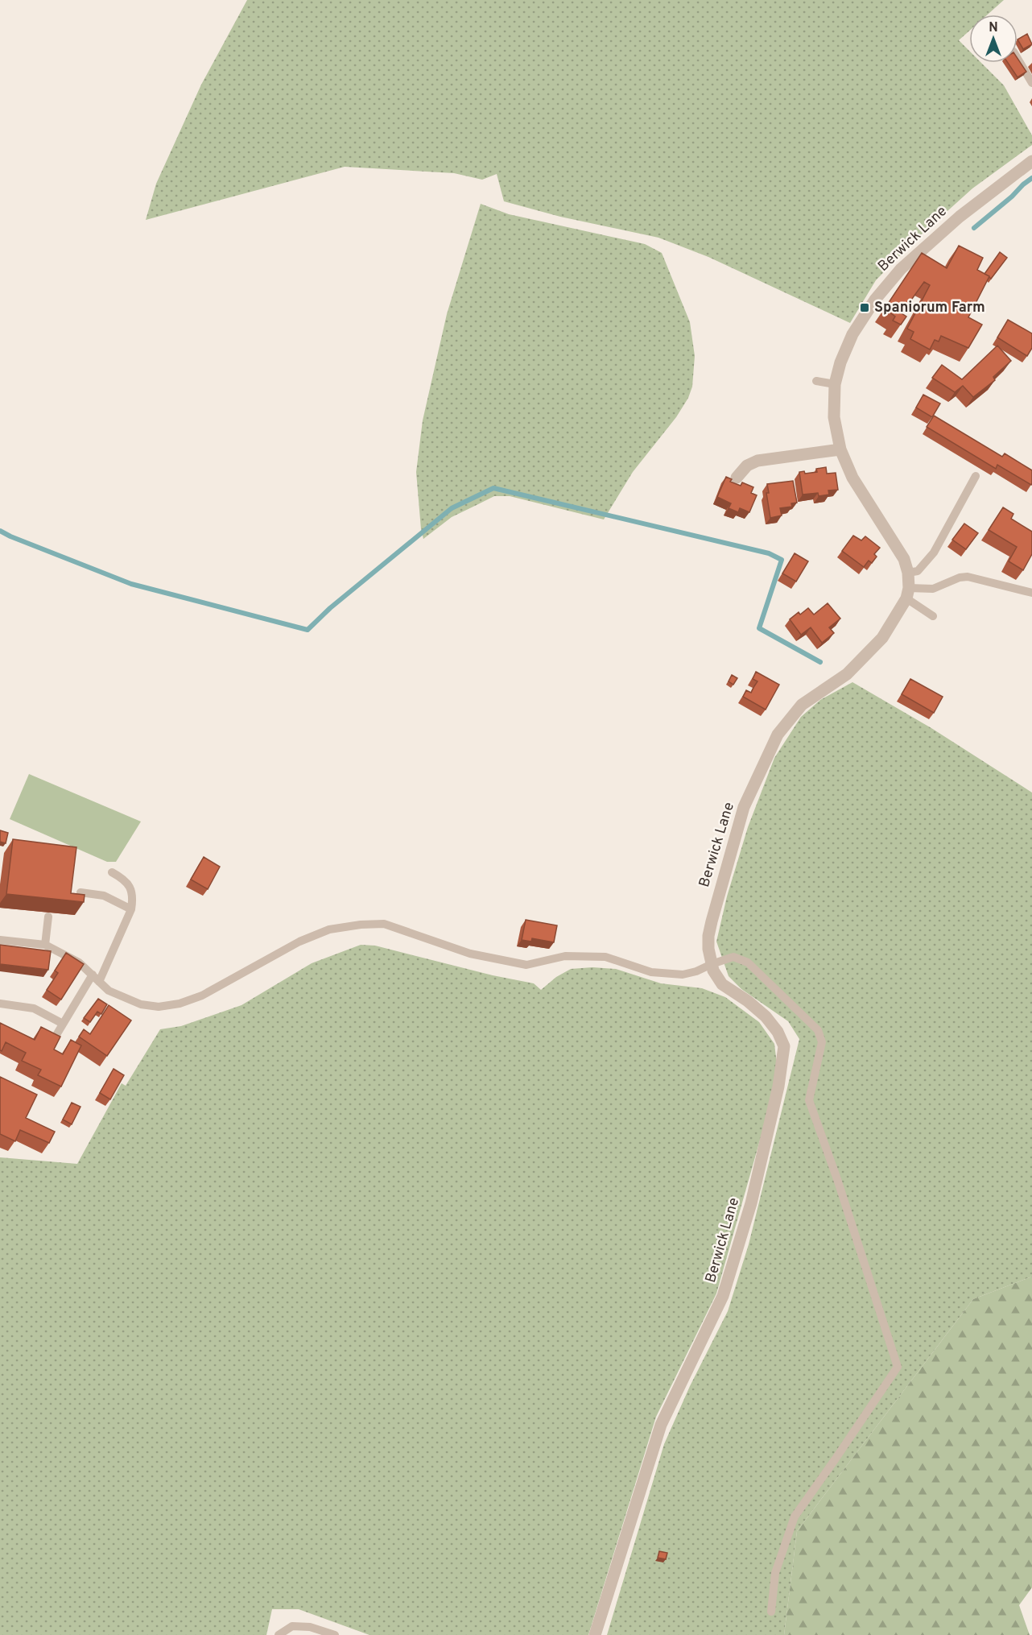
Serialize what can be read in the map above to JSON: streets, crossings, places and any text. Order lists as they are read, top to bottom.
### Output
{
  "streets": {
    "street": ["Berwick Lane"]
  },
  "places": {
    "transit": ["Spaniorum Farm"]
  },
  "north": "top"
}
